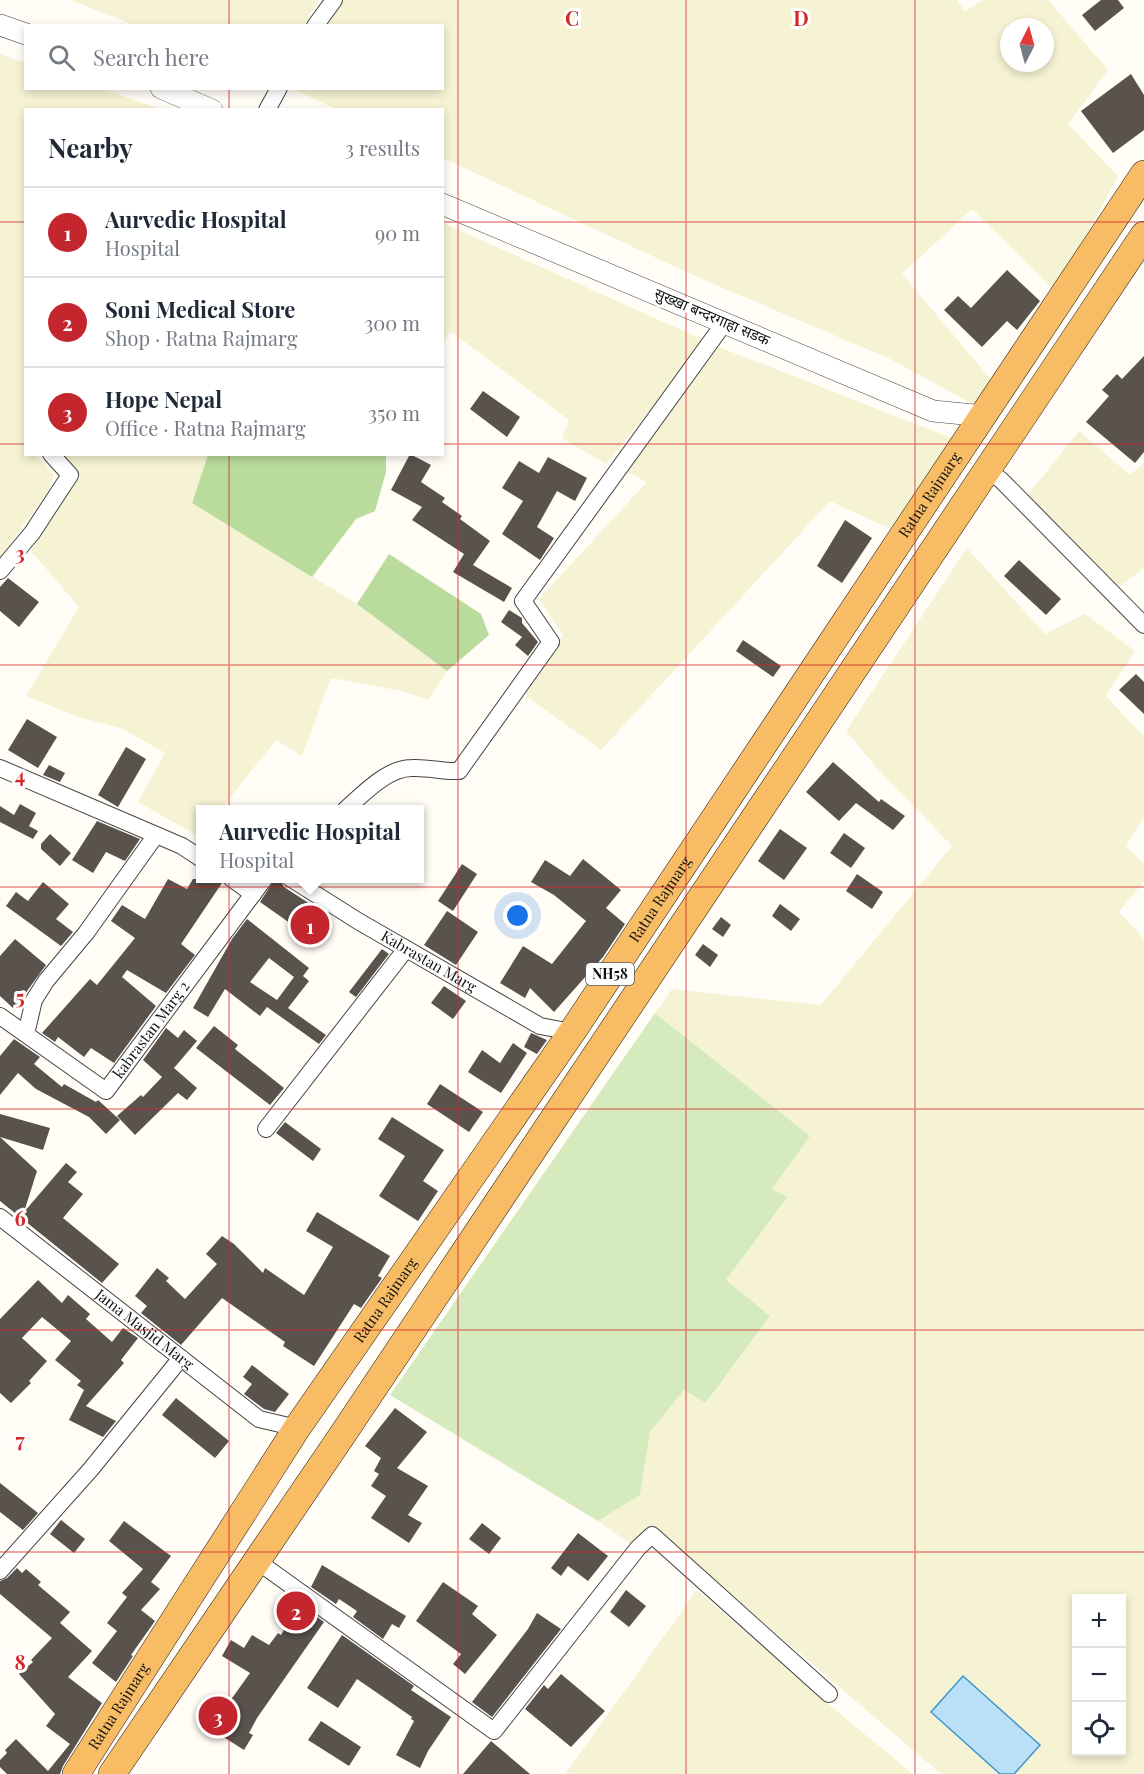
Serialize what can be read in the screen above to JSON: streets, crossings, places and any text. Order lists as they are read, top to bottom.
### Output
{
  "streets": {
    "highway": ["Ratna Rajmarg", "NH58"],
    "street": [
      "सुख्खा बन्दरगाहा सडक",
      "Kabrastan Marg",
      "kabrastan Marg 2",
      "Jama Masjid Marg"
    ]
  },
  "crossings": [
    ["सुख्खा बन्दरगाहा सडक", "Ratna Rajmarg"],
    ["Ratna Rajmarg", "Kabrastan Marg"],
    ["Ratna Rajmarg", "Jama Masjid Marg"]
  ],
  "north": "top",
  "page": {
    "search": "Search here",
    "heading": ["Nearby", "3 results"],
    "list": [
      {
        "mark": "1",
        "name": "Aurvedic Hospital",
        "note": "Hospital",
        "value": "90 m"
      },
      {
        "mark": "2",
        "name": "Soni Medical Store",
        "note": "Shop · Ratna Rajmarg",
        "value": "300 m"
      },
      {
        "mark": "3",
        "name": "Hope Nepal",
        "note": "Office · Ratna Rajmarg",
        "value": "350 m"
      }
    ],
    "popup": ["Aurvedic Hospital", "Hospital"],
    "pins": ["1", "2", "3"],
    "map_buttons": ["+", "−"]
  },
  "grid": {
    "columns": ["C", "D"],
    "rows": [
      "3",
      "4",
      "5",
      "6",
      "7",
      "8"
    ]
  }
}
